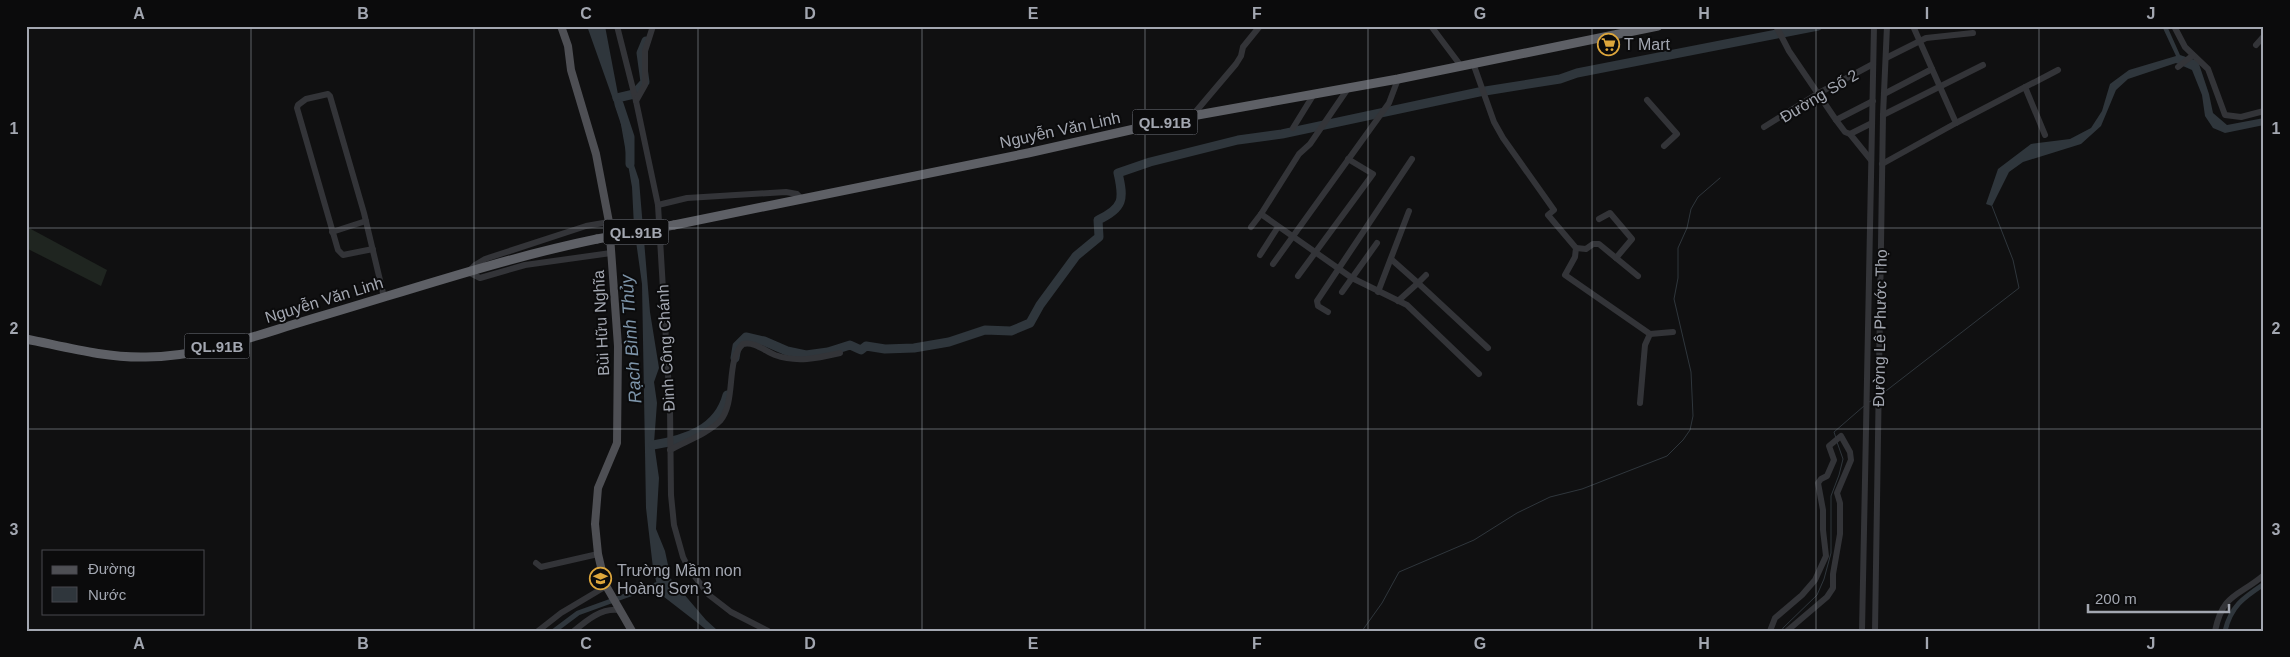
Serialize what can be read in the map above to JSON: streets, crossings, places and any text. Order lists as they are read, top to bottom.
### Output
{
  "streets": {
    "highway": ["QL.91B", "Nguyễn Văn Linh"],
    "main road": ["Bùi Hữu Nghĩa"],
    "street": ["Đường Số 2", "Đường Lê Phước Thọ", "Đinh Công Chánh"]
  },
  "crossings": [
    ["Đường Số 2", "Đường Lê Phước Thọ"]
  ],
  "water": ["Rạch Bình Thủy"],
  "places": {
    "supermarket": ["T Mart"],
    "school or university": ["Trường Mầm non Hoàng Sơn 3"]
  },
  "legend": ["Đường", "Nước"],
  "scale_bar": "200 m",
  "grid": {
    "columns": [
      "A",
      "B",
      "C",
      "D",
      "E",
      "F",
      "G",
      "H",
      "I",
      "J"
    ],
    "rows": ["1", "2", "3"]
  }
}
